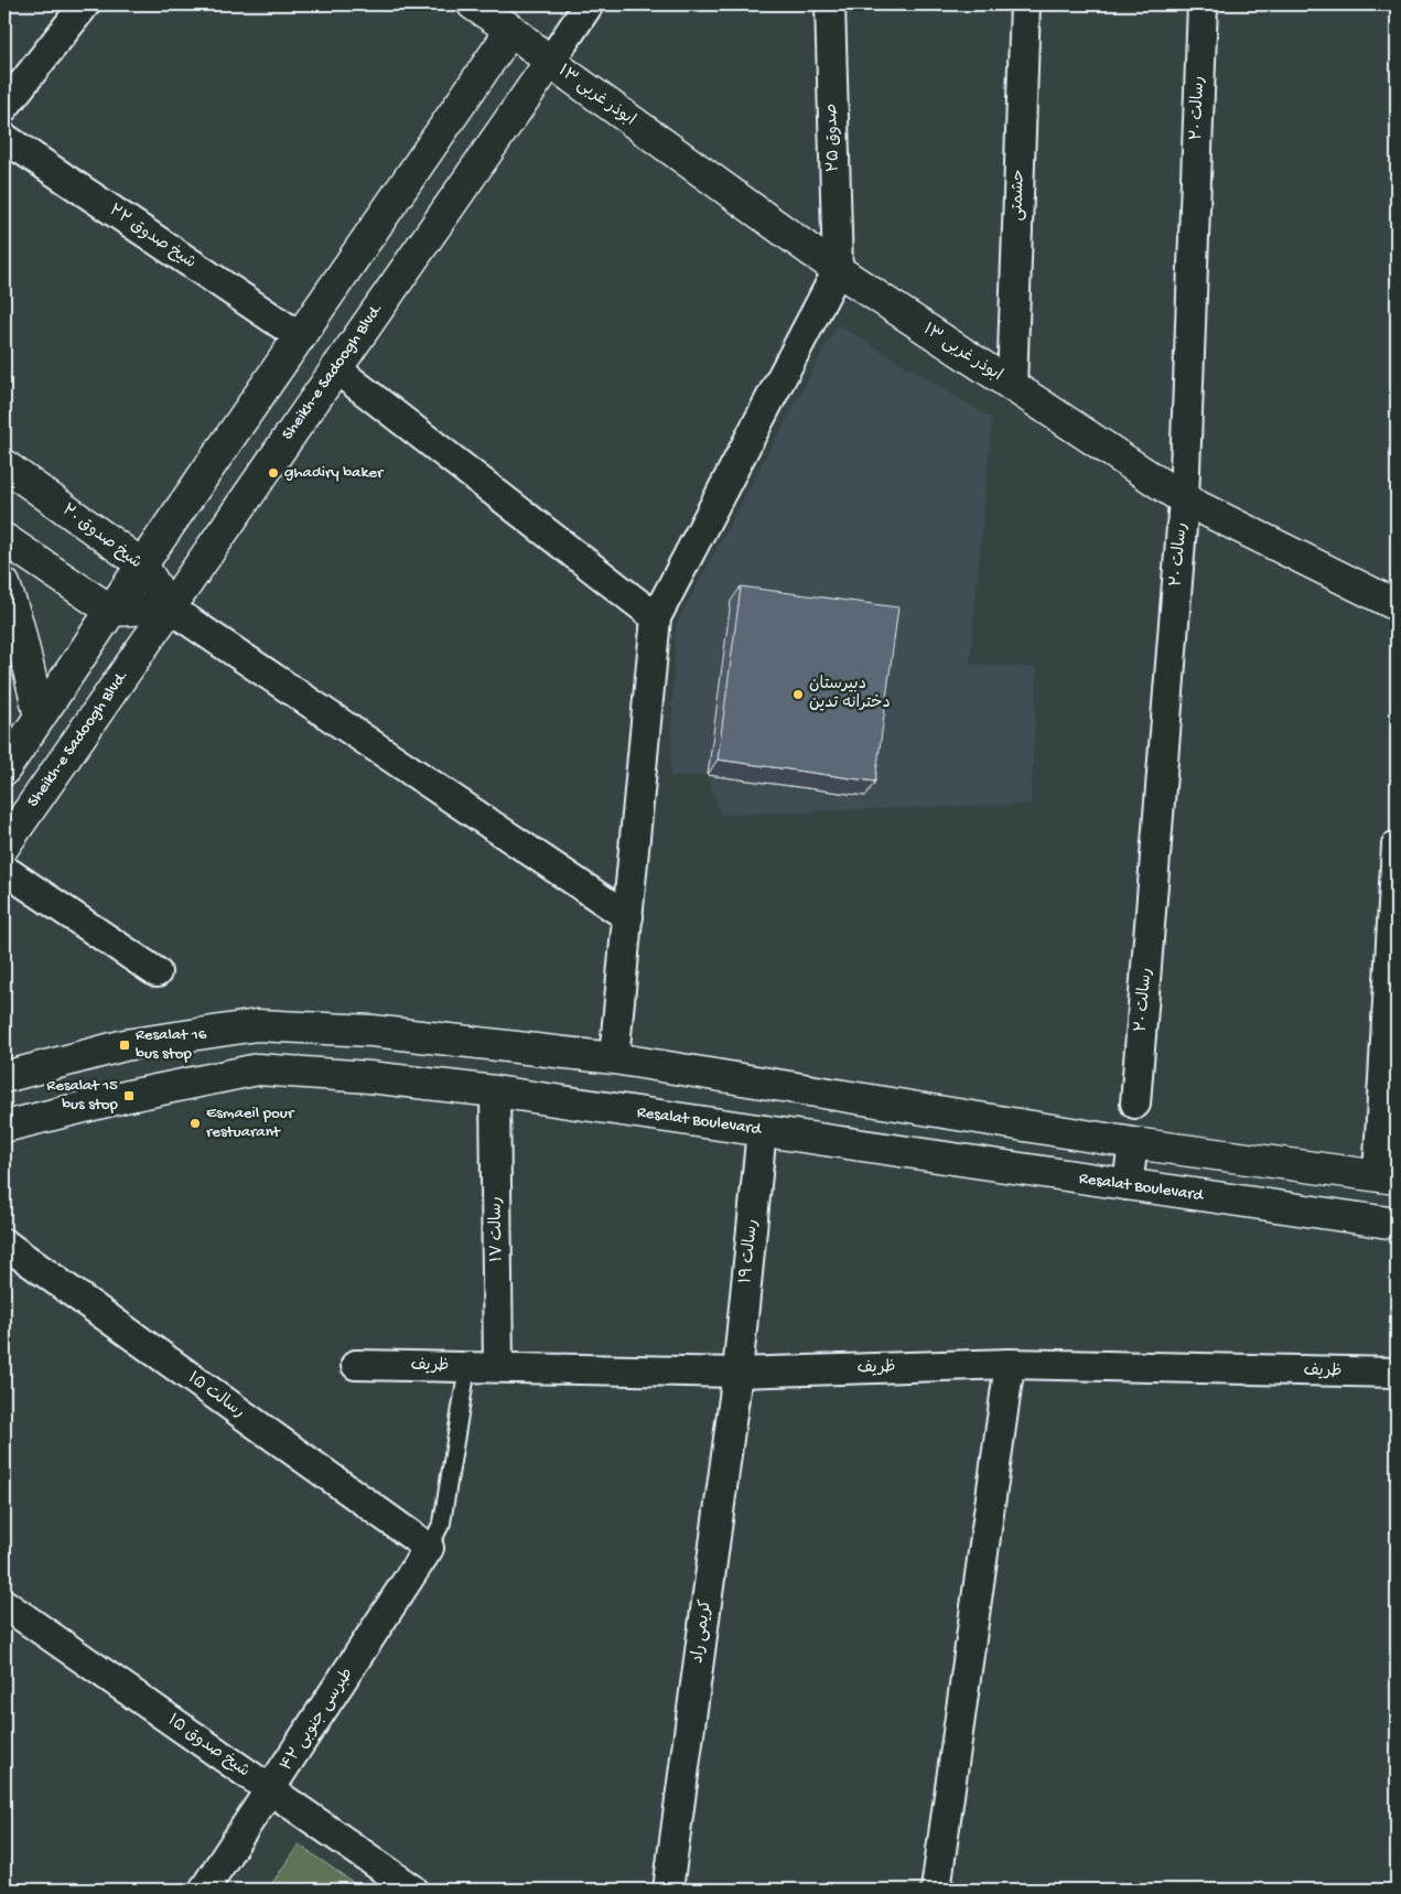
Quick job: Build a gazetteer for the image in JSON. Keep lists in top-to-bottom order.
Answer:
{
  "streets": {
    "street": [
      "ابوذر غربی ۱۳",
      "رسالت ۲۰",
      "صدوق ۲۵",
      "حشمتی",
      "شیخ صدوق ۲۲",
      "Sheikh-e Sadoogh Blvd.",
      "شیخ صدوق ۲۰",
      "Resalat Boulevard",
      "رسالت ۱۷",
      "رسالت ۱۹",
      "ظریف",
      "رسالت ۱۵",
      "کریمی راد",
      "طبرسی جنوبی ۴۲",
      "شیخ صدوق ۱۵"
    ]
  },
  "crossings": [
    ["ابوذر غربی ۱۳", "رسالت ۲۰"],
    ["ابوذر غربی ۱۳", "صدوق ۲۵"],
    ["ابوذر غربی ۱۳", "حشمتی"],
    ["ابوذر غربی ۱۳", "Sheikh-e Sadoogh Blvd."],
    ["Sheikh-e Sadoogh Blvd.", "شیخ صدوق ۲۰"],
    ["Resalat Boulevard", "رسالت ۱۷"],
    ["Resalat Boulevard", "رسالت ۱۹"],
    ["رسالت ۱۷", "ظریف"],
    ["رسالت ۱۹", "ظریف"],
    ["رسالت ۱۹", "کریمی راد"],
    ["ظریف", "کریمی راد"],
    ["رسالت ۱۵", "طبرسی جنوبی ۴۲"],
    ["طبرسی جنوبی ۴۲", "شیخ صدوق ۱۵"]
  ],
  "places": {
    "other": ["ghadiry baker", "دبیرستان دخترانه تدین", "Esmaeil pour restuarant"],
    "transit": ["Resalat 16 bus stop", "Resalat 15 bus stop"]
  }
}
